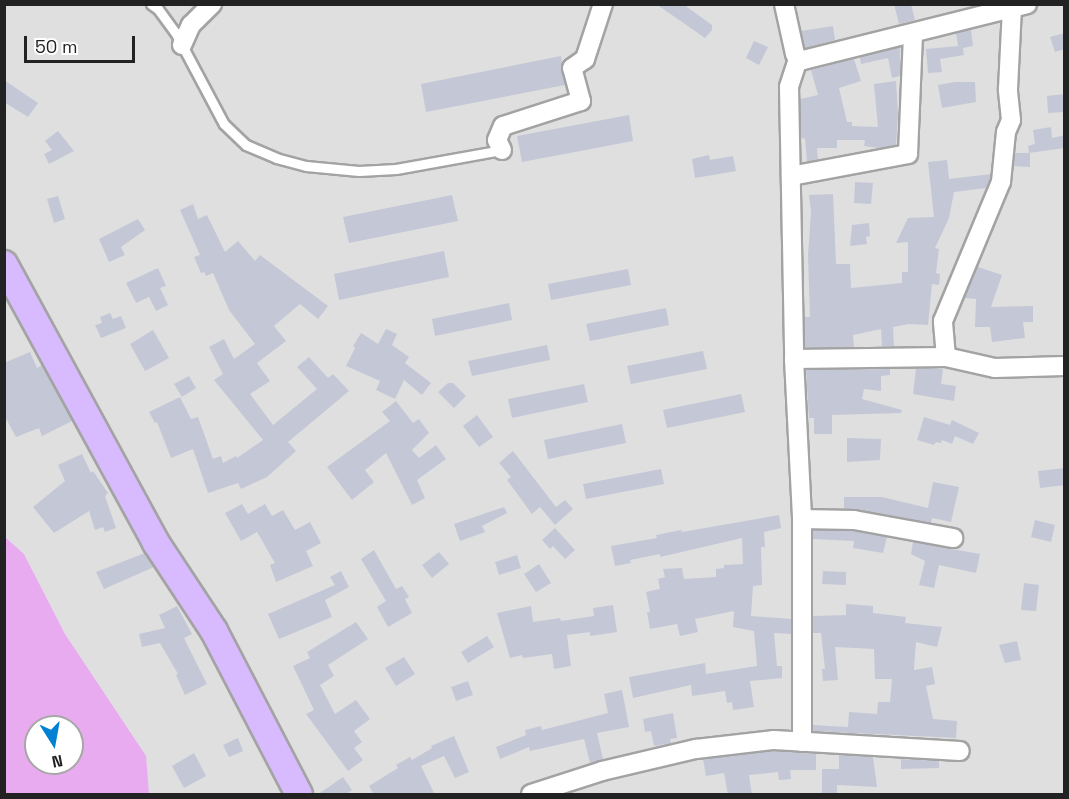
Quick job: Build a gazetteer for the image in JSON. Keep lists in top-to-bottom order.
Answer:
{
  "scale_bar": "50 m",
  "north": "bottom"
}
